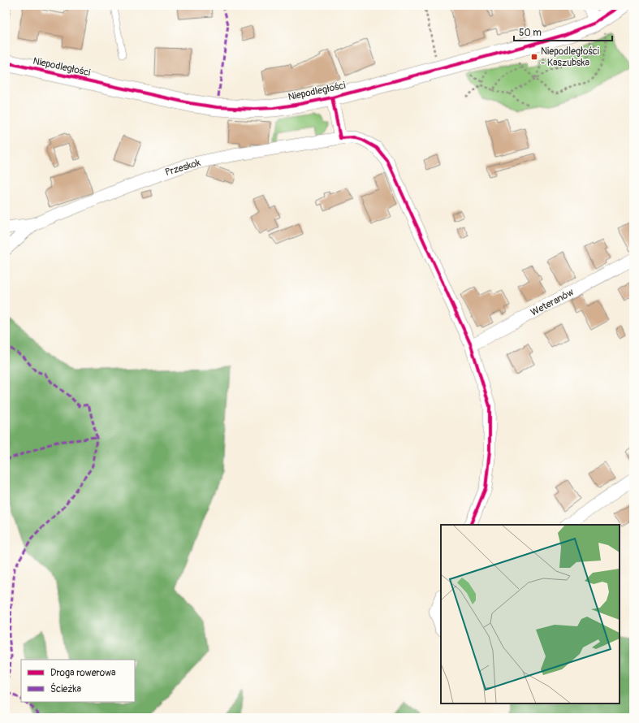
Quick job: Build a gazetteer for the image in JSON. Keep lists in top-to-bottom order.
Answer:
{
  "streets": {
    "street": ["Niepodległości", "Przeskok", "Weteranów"]
  },
  "crossings": [
    ["Przeskok", "Weteranów"]
  ],
  "places": {
    "transit": ["Niepodległości - Kaszubska"]
  },
  "legend": ["Droga rowerowa", "Ścieżka"],
  "scale_bar": "50 m"
}
